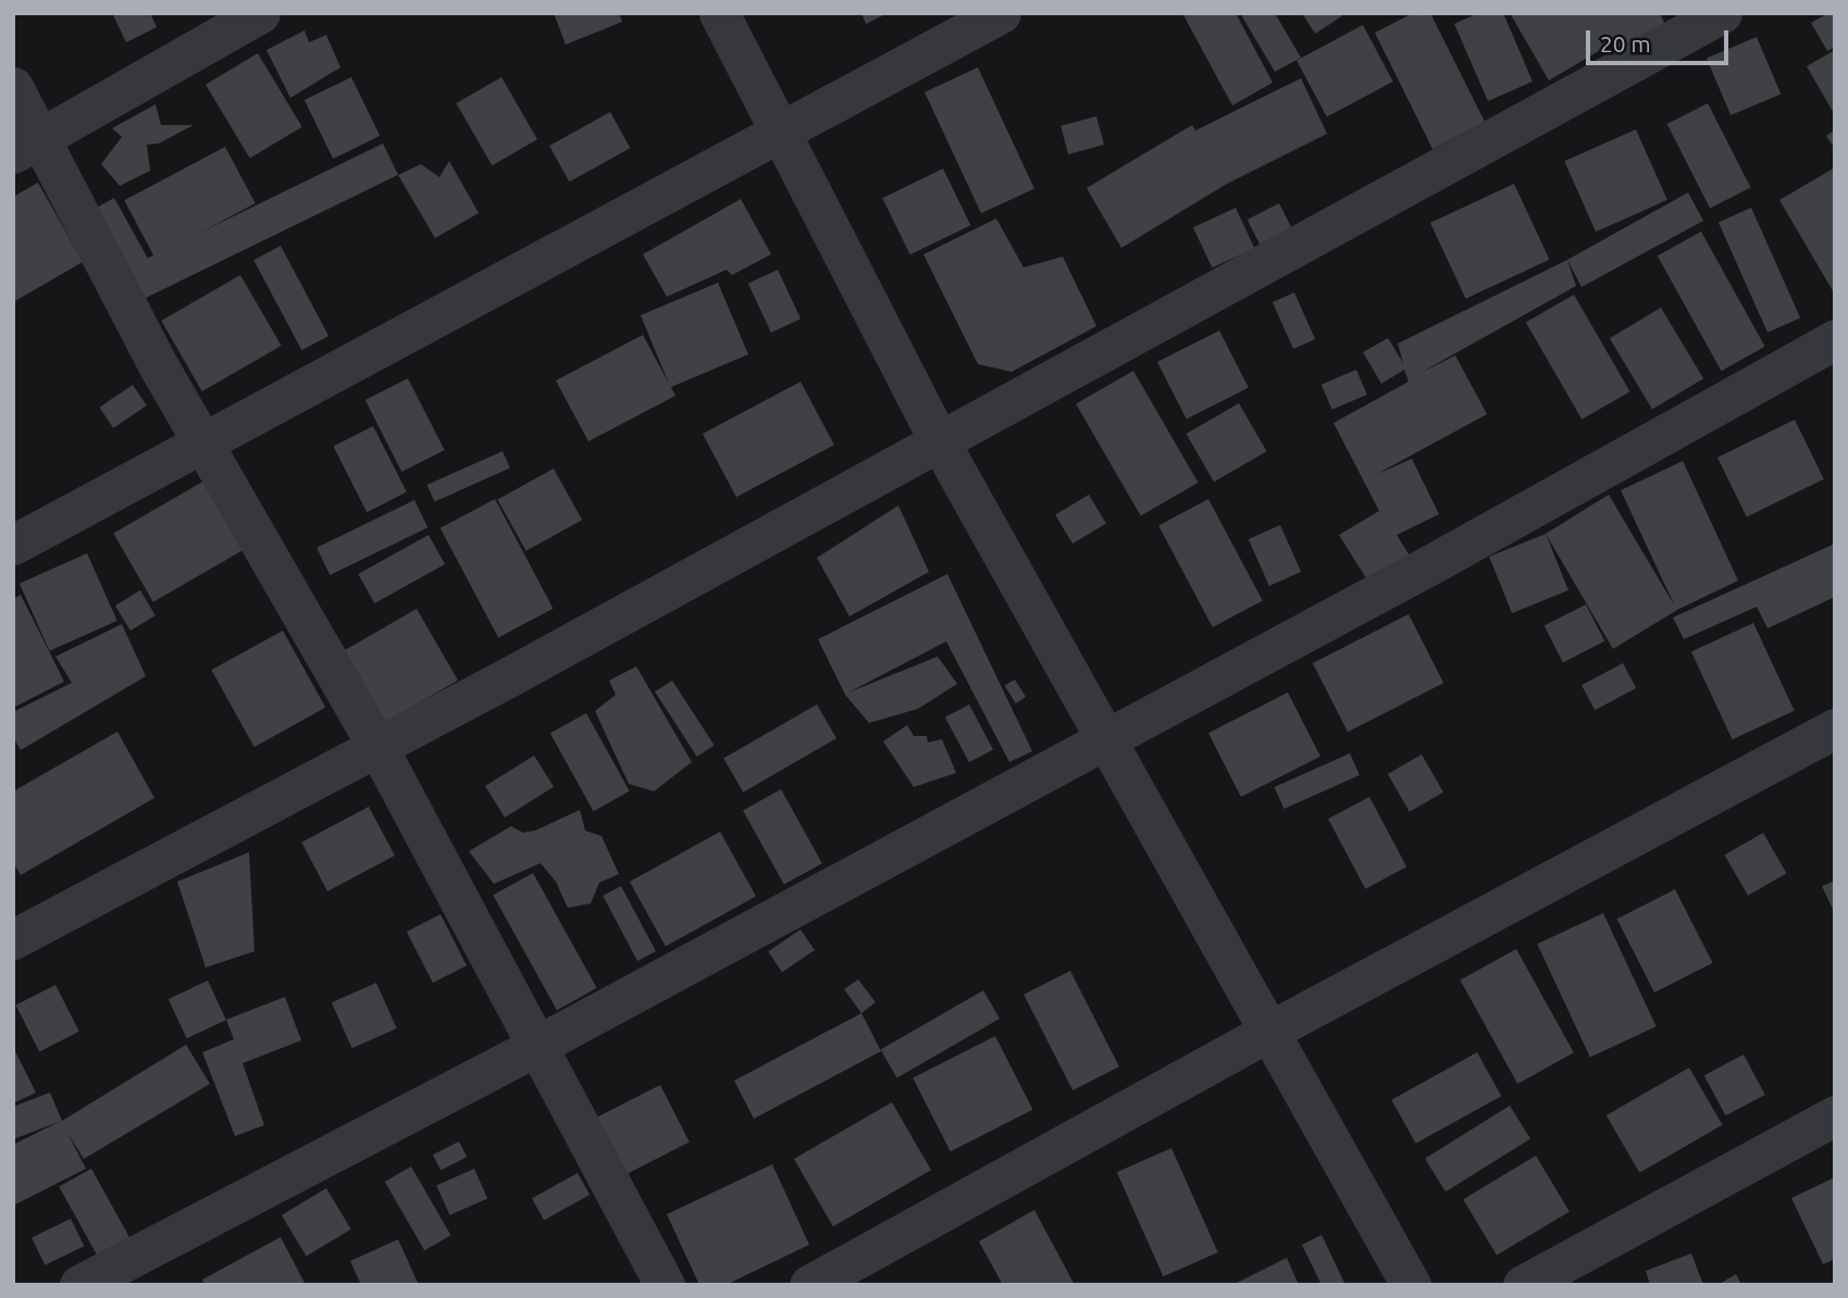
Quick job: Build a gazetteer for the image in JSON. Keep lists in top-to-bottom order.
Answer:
{
  "scale_bar": "20 m"
}
